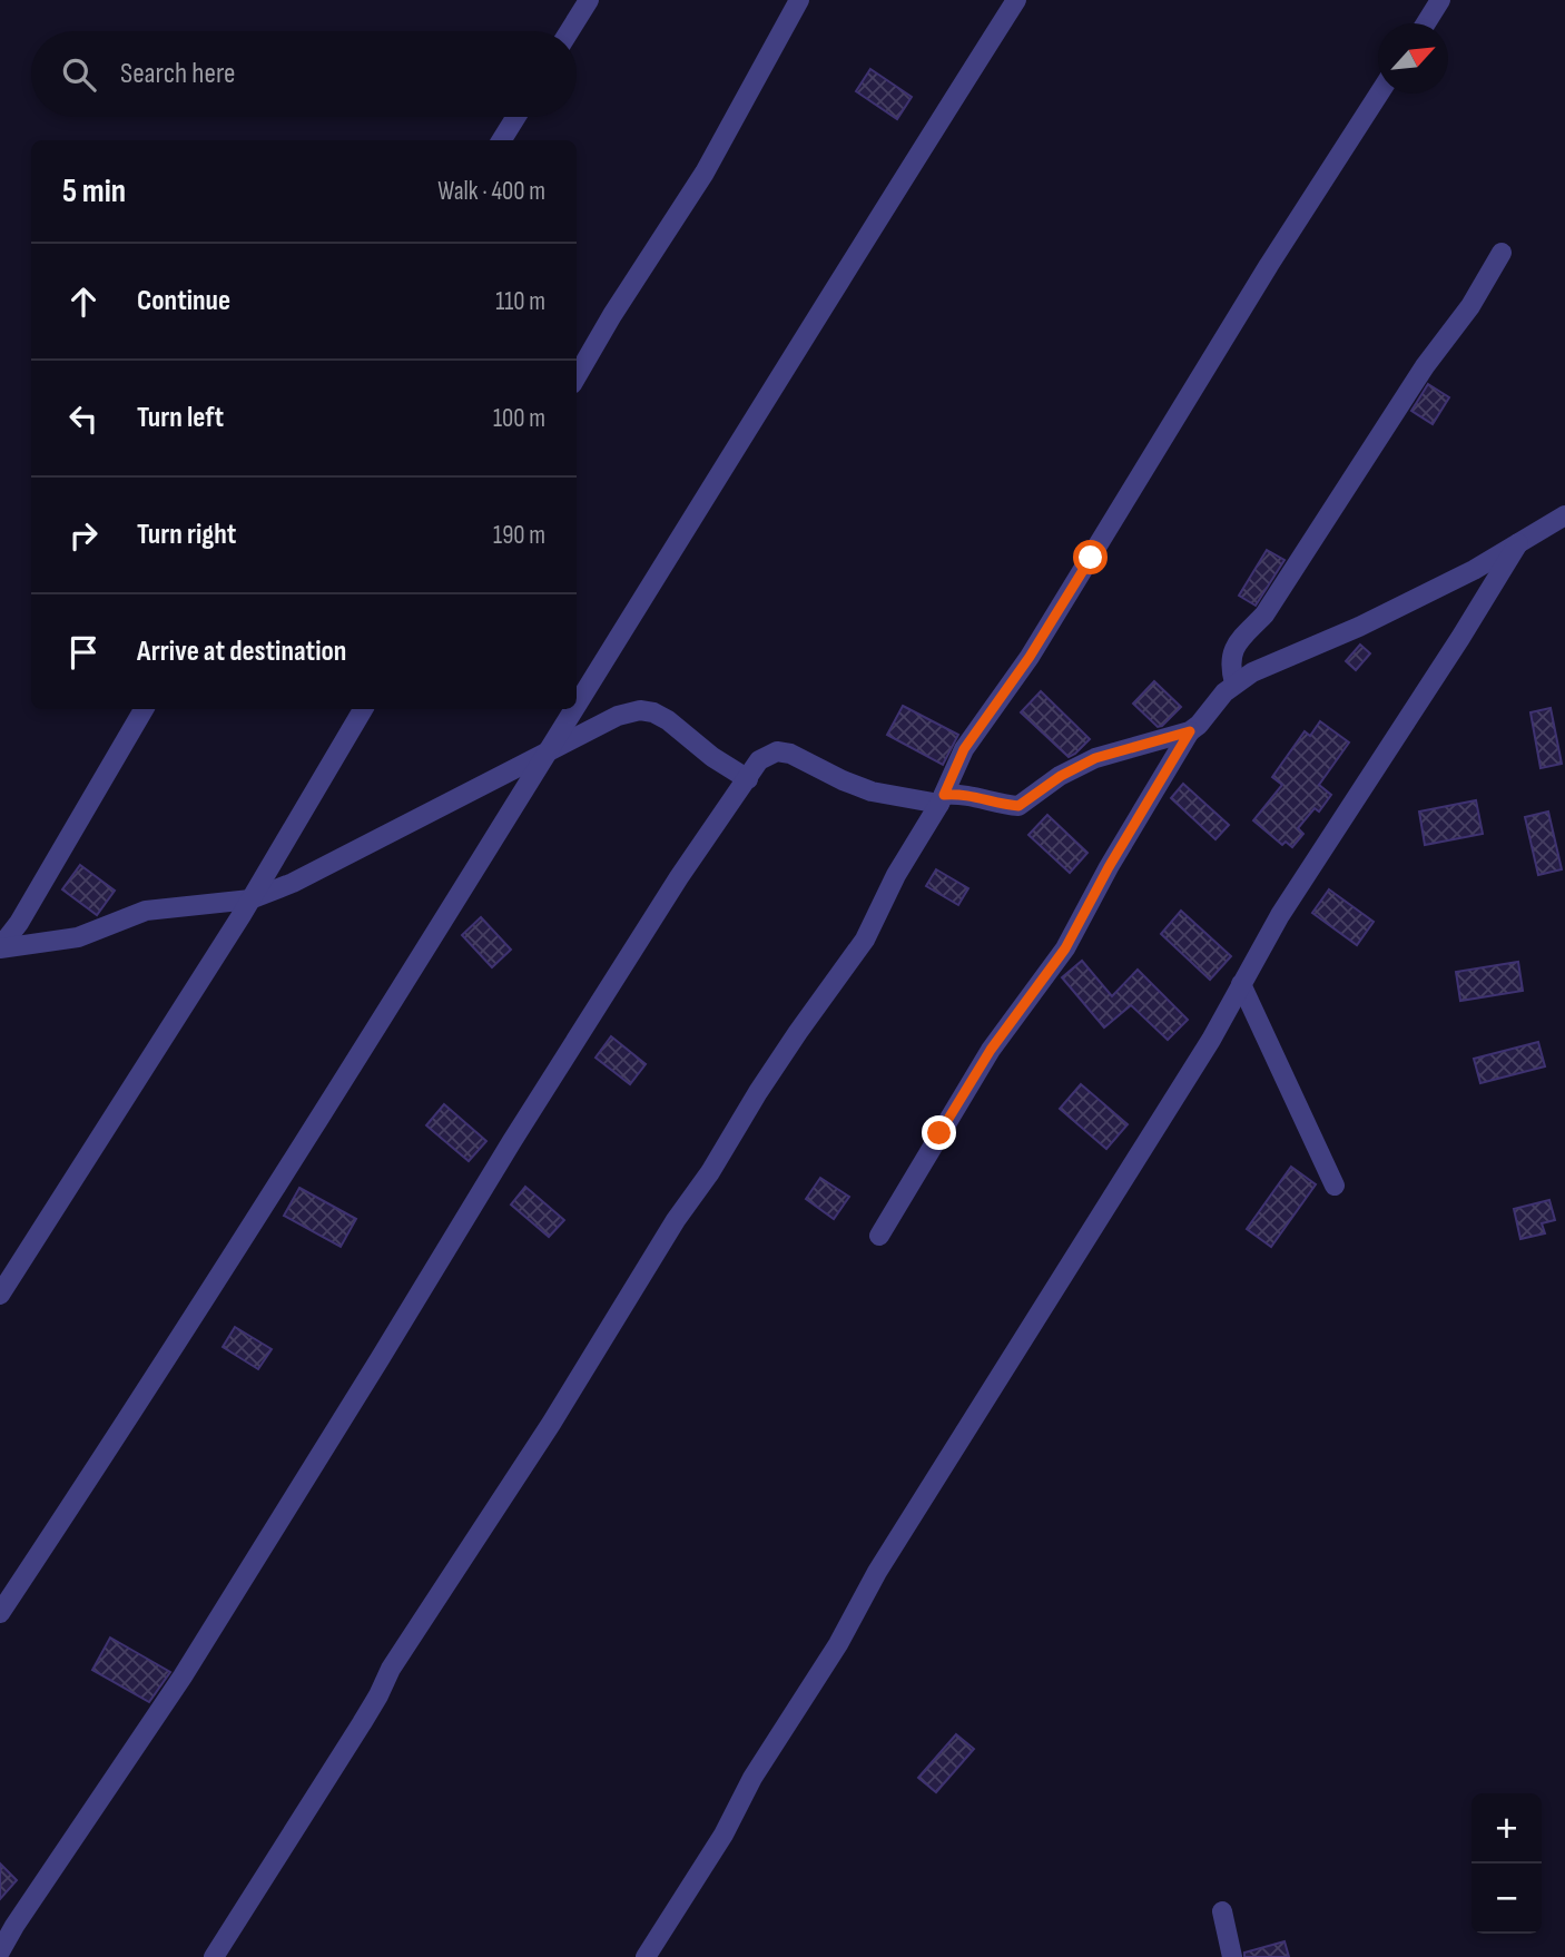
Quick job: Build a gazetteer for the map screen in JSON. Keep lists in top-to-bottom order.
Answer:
{
  "north": "top right",
  "page": {
    "search": "Search here",
    "heading": ["5 min", "Walk · 400 m"],
    "list": [
      ["Continue", "110 m"],
      ["Turn left", "100 m"],
      ["Turn right", "190 m"],
      "Arrive at destination"
    ],
    "map_buttons": ["+", "−"]
  }
}
